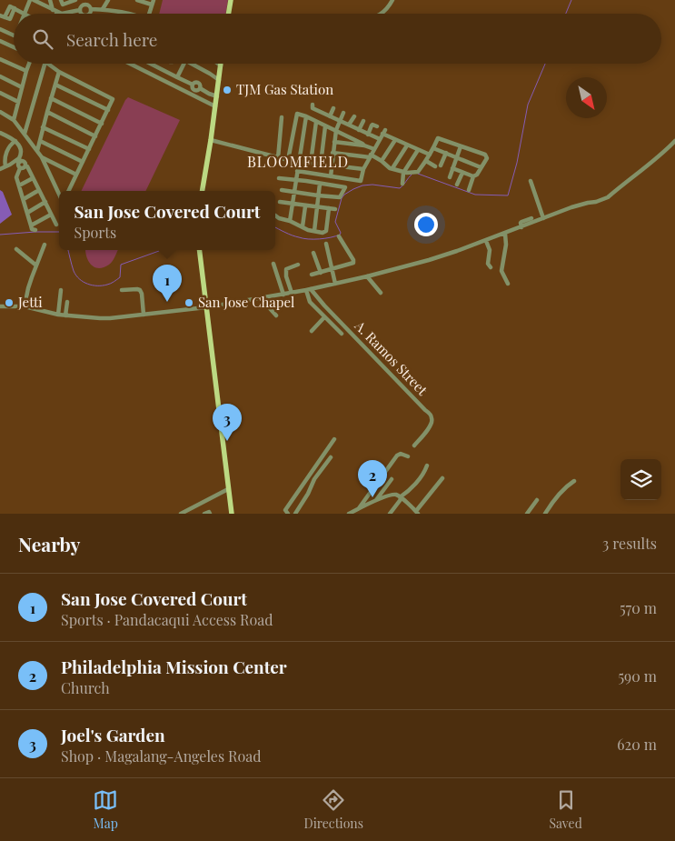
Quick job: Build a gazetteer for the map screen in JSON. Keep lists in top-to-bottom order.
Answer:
{
  "streets": {
    "street": ["A. Ramos Street"]
  },
  "districts": ["BLOOMFIELD"],
  "places": ["TJM Gas Station", "Jetti", "San Jose Chapel"],
  "north": "bottom right",
  "page": {
    "search": "Search here",
    "popup": ["San Jose Covered Court", "Sports"],
    "pins": ["1", "3", "2"],
    "heading": ["Nearby", "3 results"],
    "list": [
      {
        "mark": "1",
        "name": "San Jose Covered Court",
        "note": "Sports · Pandacaqui Access Road",
        "value": "570 m"
      },
      {
        "mark": "2",
        "name": "Philadelphia Mission Center",
        "note": "Church",
        "value": "590 m"
      },
      {
        "mark": "3",
        "name": "Joel's Garden",
        "note": "Shop · Magalang-Angeles Road",
        "value": "620 m"
      }
    ],
    "nav": ["Map", "Directions", "Saved"]
  }
}
